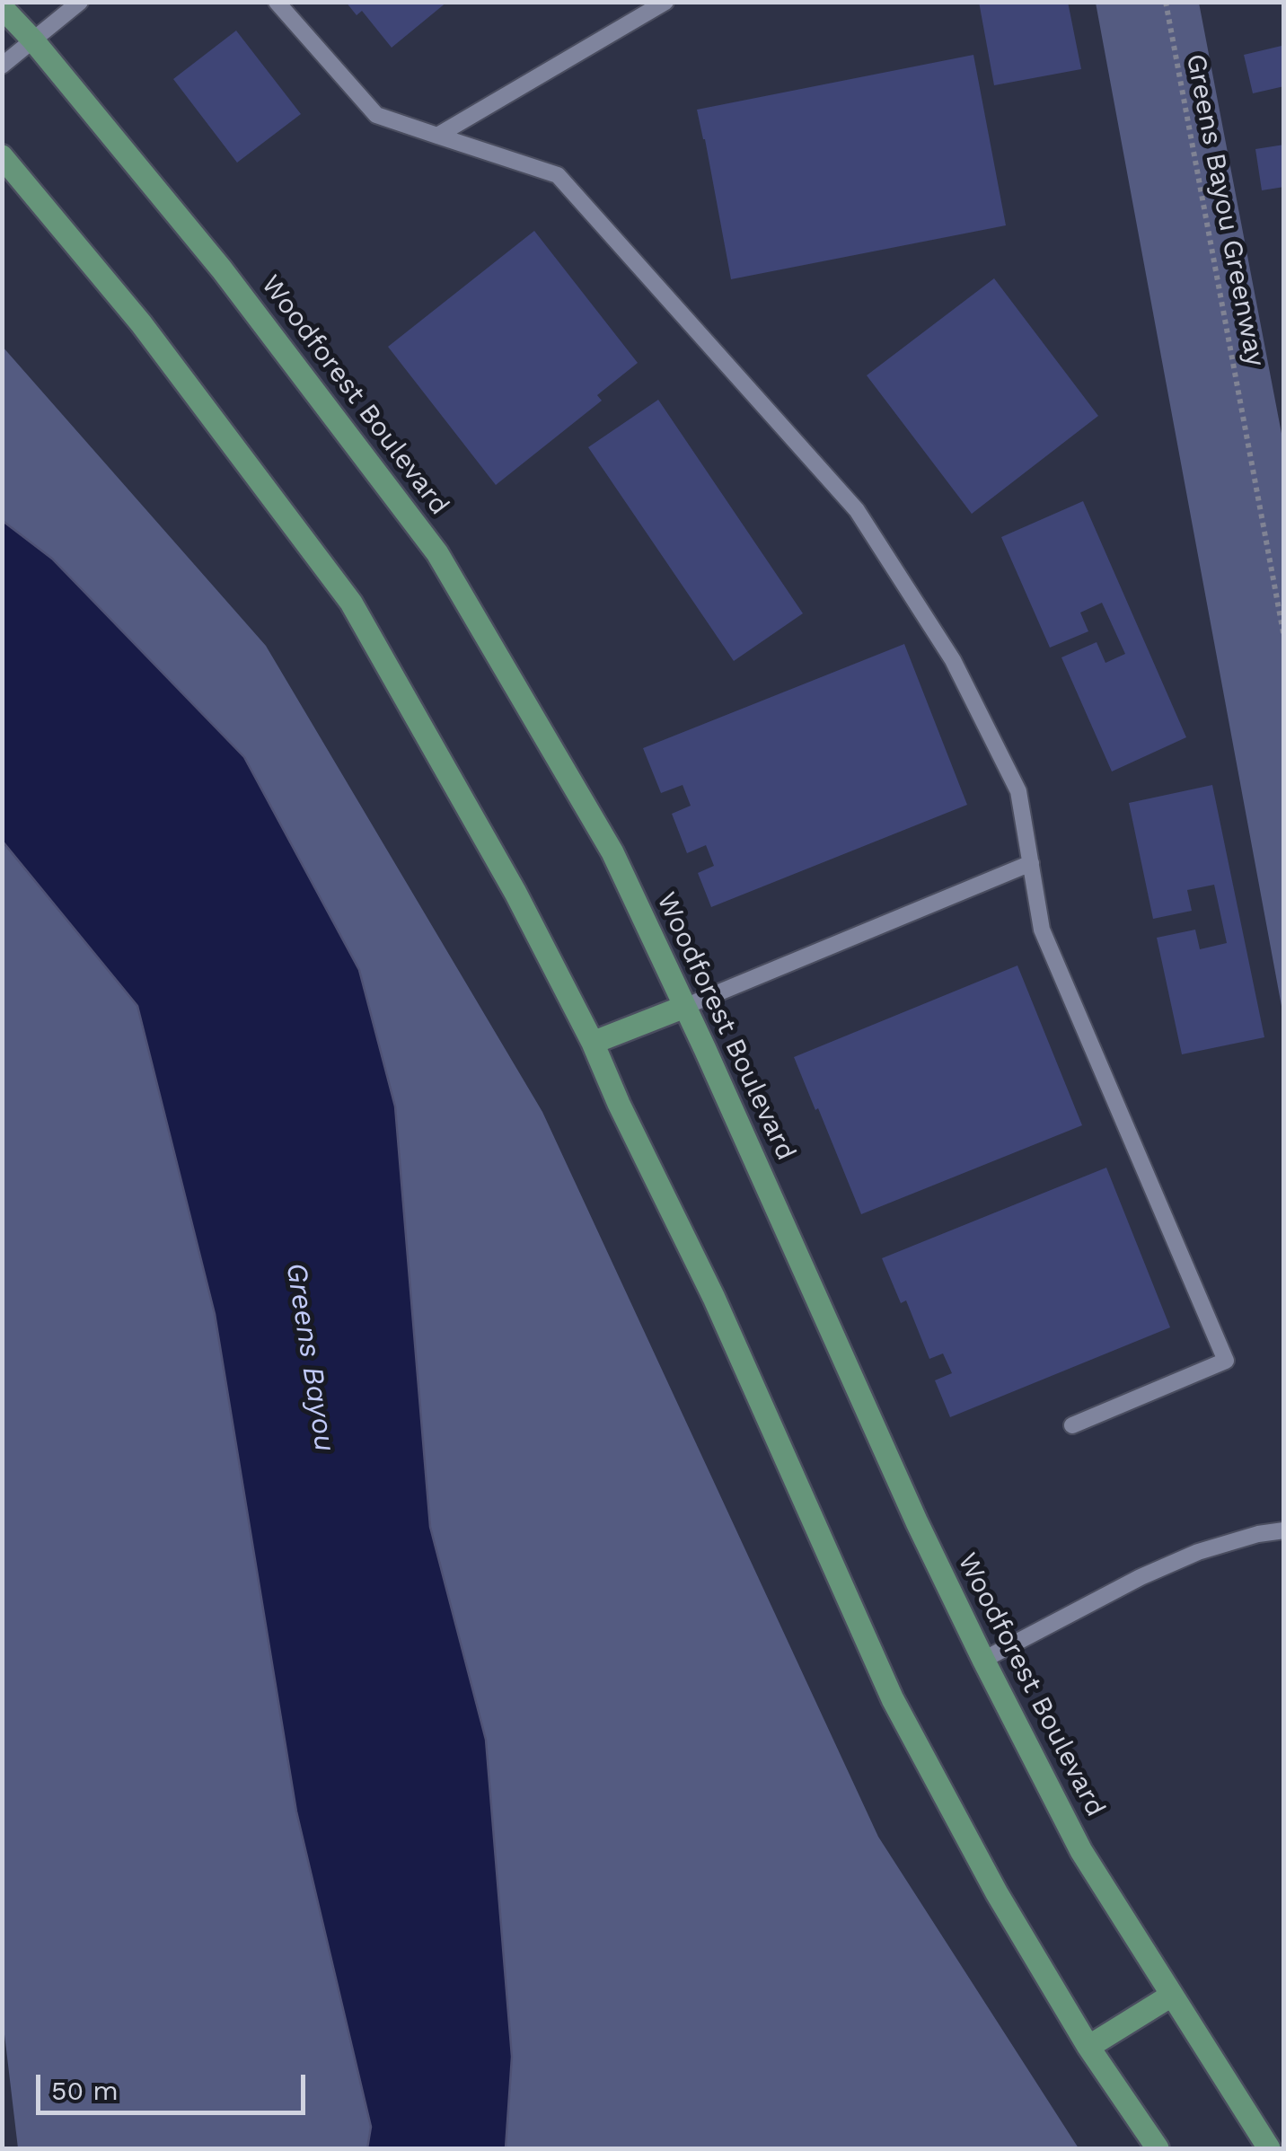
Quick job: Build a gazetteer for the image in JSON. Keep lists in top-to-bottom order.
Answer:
{
  "streets": {
    "main road": ["Woodforest Boulevard"],
    "path": ["Greens Bayou Greenway"]
  },
  "water": ["Greens Bayou"],
  "scale_bar": "50 m"
}
